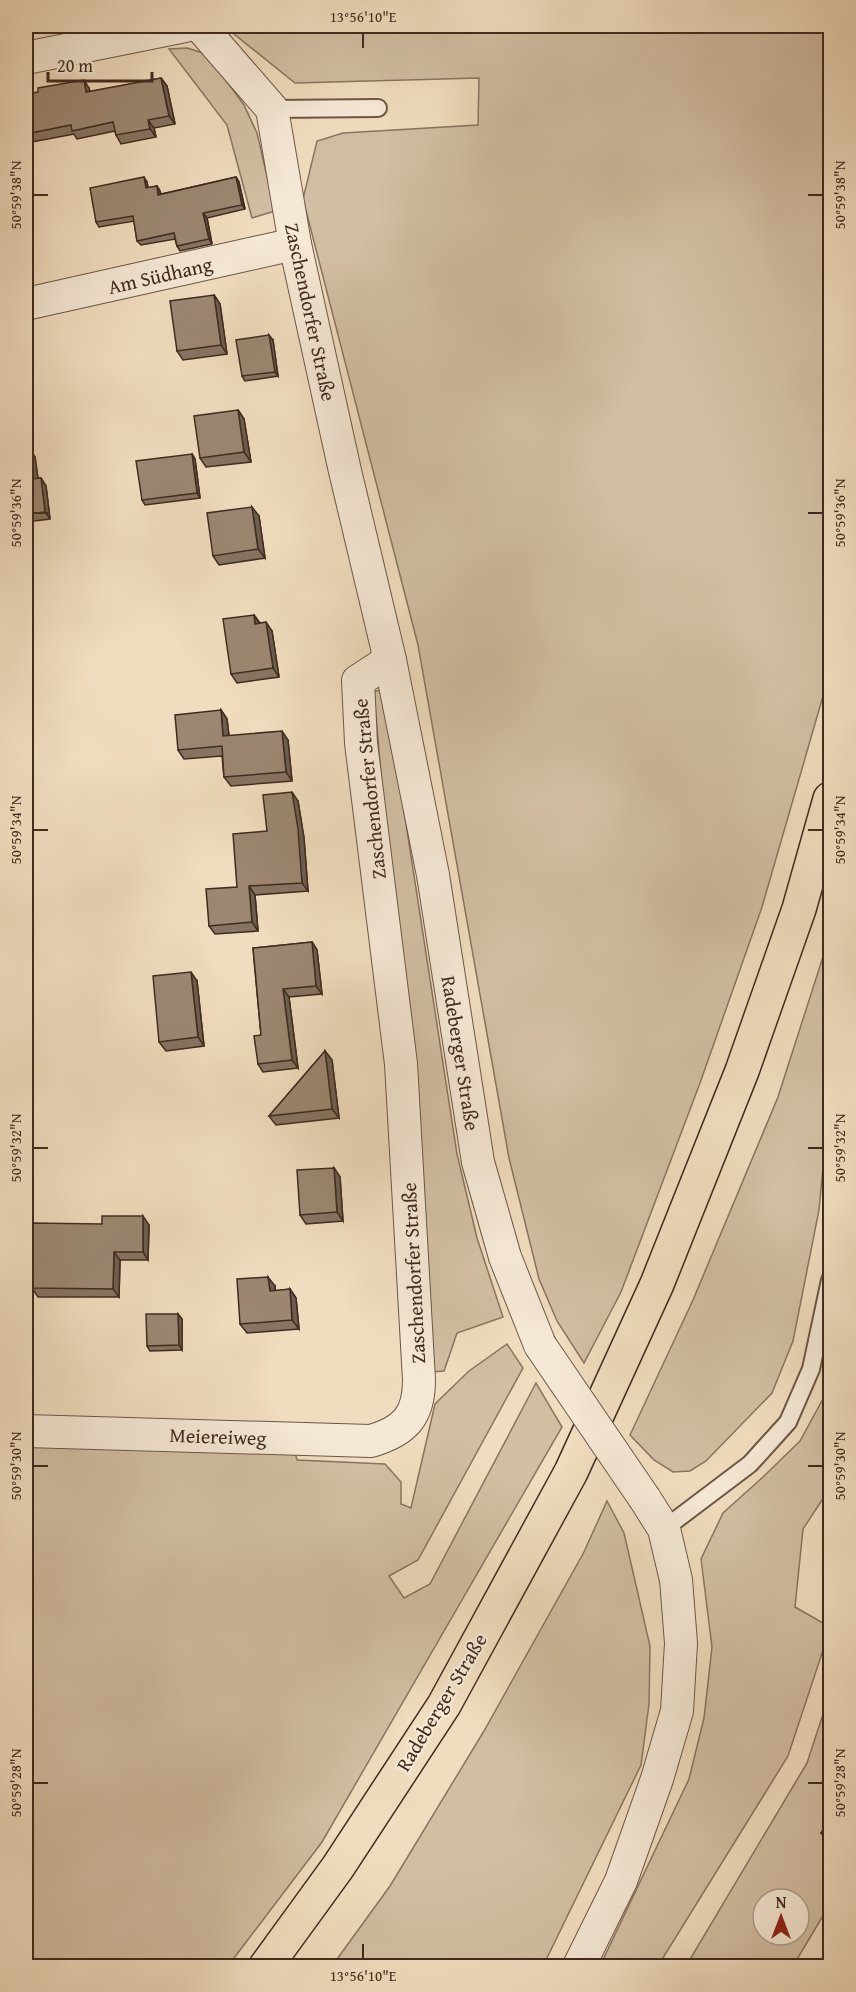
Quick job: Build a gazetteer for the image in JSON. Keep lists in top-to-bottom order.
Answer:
{
  "streets": {
    "highway": ["Radeberger Straße"],
    "street": ["Am Südhang", "Zaschendorfer Straße", "Meiereiweg"]
  },
  "crossings": [
    ["Am Südhang", "Zaschendorfer Straße"],
    ["Zaschendorfer Straße", "Radeberger Straße"],
    ["Zaschendorfer Straße", "Meiereiweg"]
  ],
  "scale_bar": "20 m",
  "north": "top",
  "coordinates": [
    "13°56'10\"E",
    "50°59'38\"N",
    "50°59'36\"N",
    "50°59'34\"N",
    "50°59'32\"N",
    "50°59'30\"N",
    "50°59'28\"N"
  ]
}
